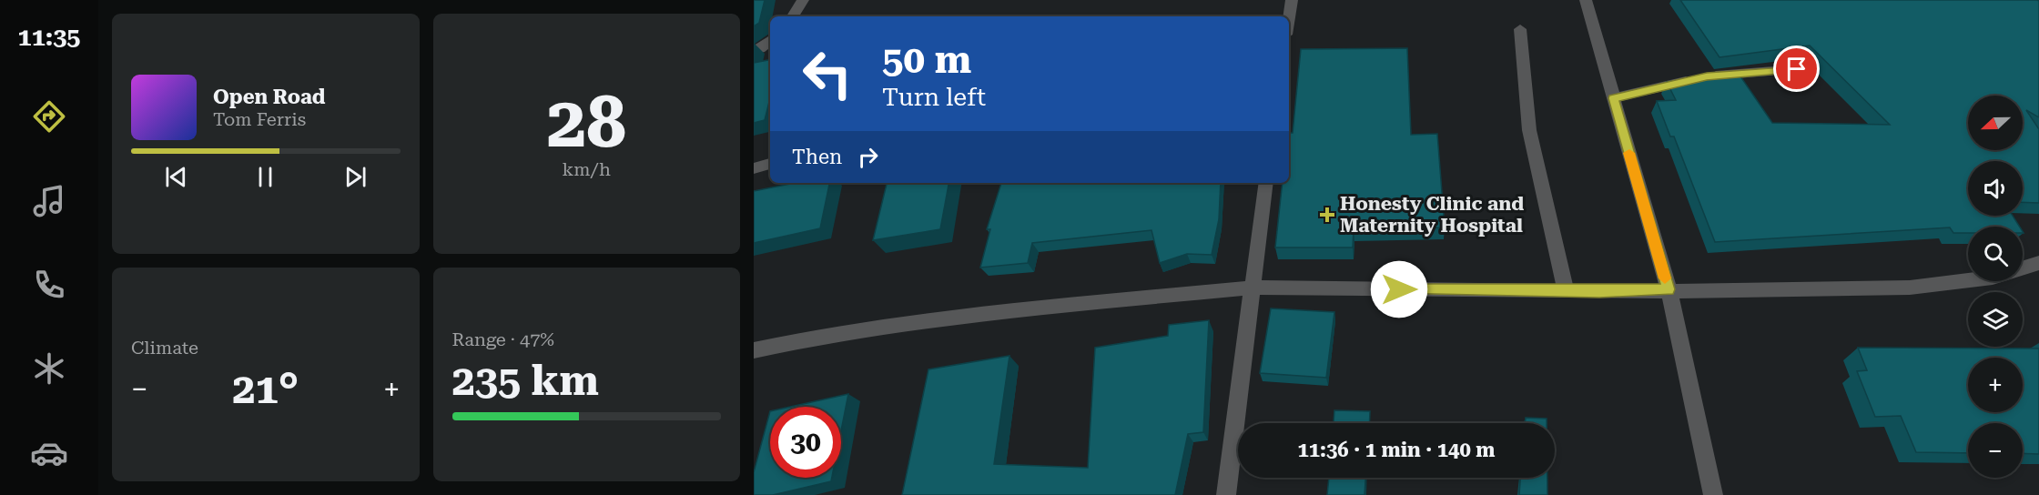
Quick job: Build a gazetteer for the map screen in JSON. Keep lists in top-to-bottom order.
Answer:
{
  "places": {
    "health": ["Honesty Clinic and Maternity Hospital"]
  },
  "north": "left",
  "page": {
    "tabs": "11:35",
    "tile": [
      ["28", "km/h"],
      "Climate",
      ["Range · 47%", "235 km"]
    ],
    "turn": ["50 m", "Turn left"],
    "song": ["Open Road", "Tom Ferris"],
    "map_buttons": ["+", "−"],
    "then": "Then",
    "heat": ["−", "21°", "+"],
    "limit": "30",
    "trip": "11:36 · 1 min · 140 m"
  }
}
